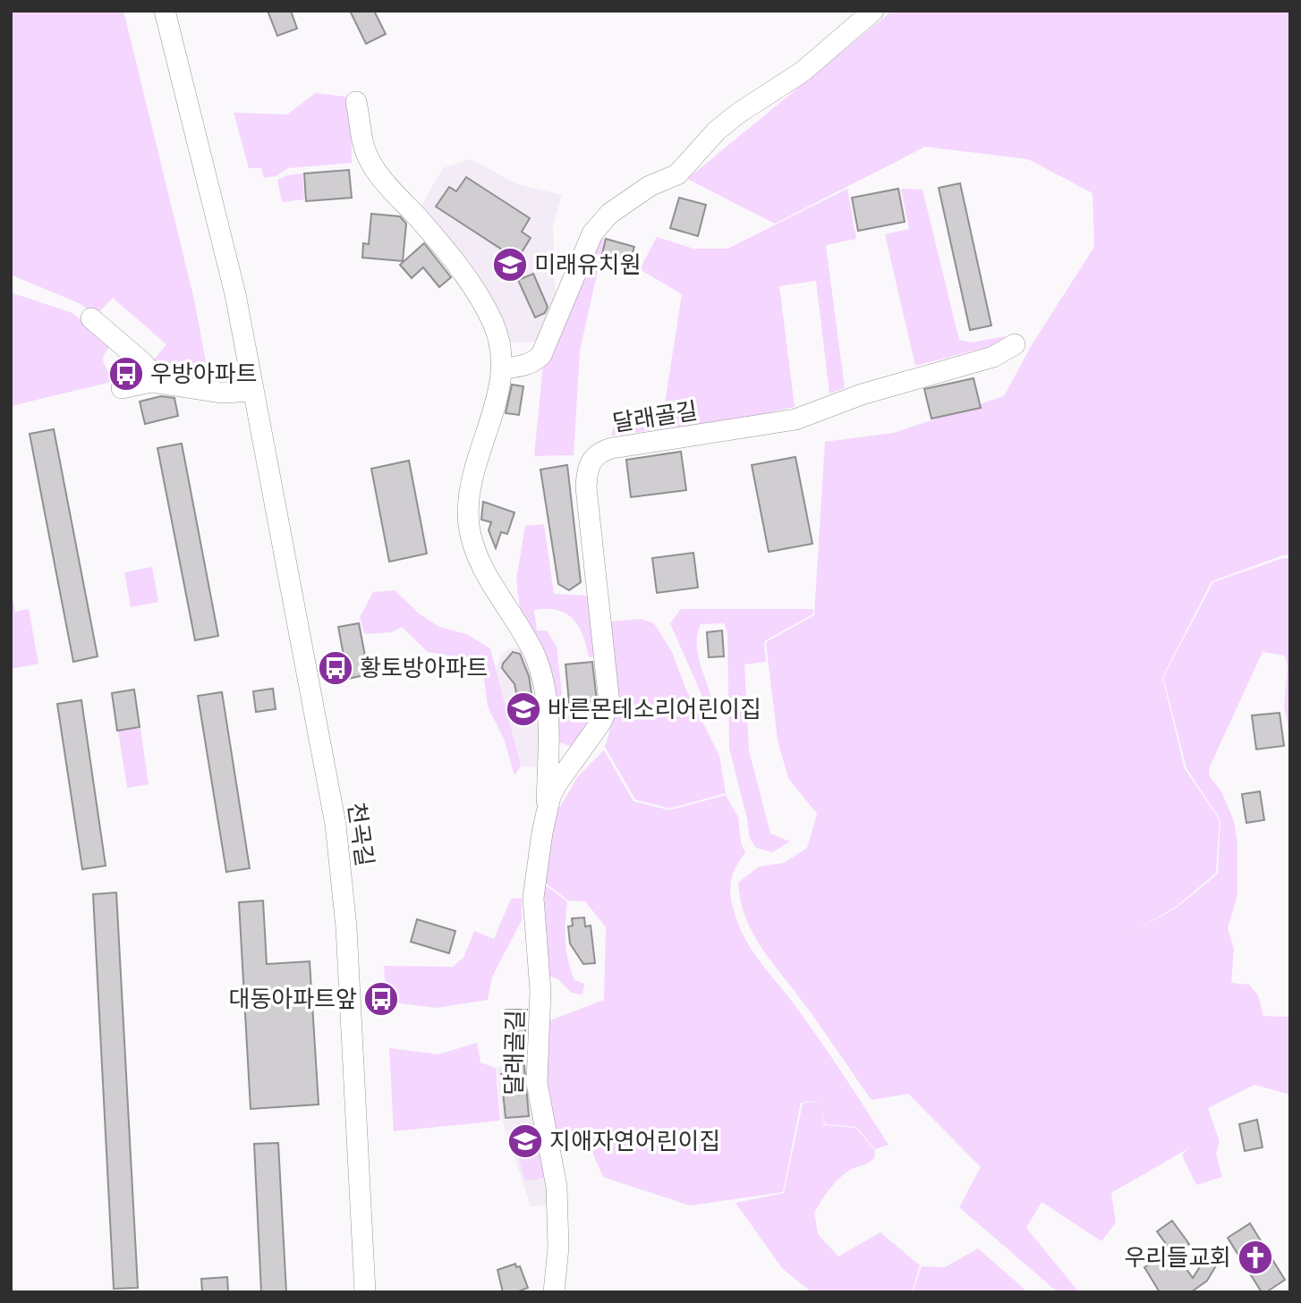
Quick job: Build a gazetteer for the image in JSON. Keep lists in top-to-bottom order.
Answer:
{
  "streets": {
    "street": ["달래골길", "천곡길"]
  },
  "places": {
    "school or university": ["미래유치원", "바른몬테소리어린이집", "지애자연어린이집"],
    "bus stop": ["우방아파트", "황토방아파트", "대동아파트앞"],
    "church": ["우리들교회"]
  }
}
